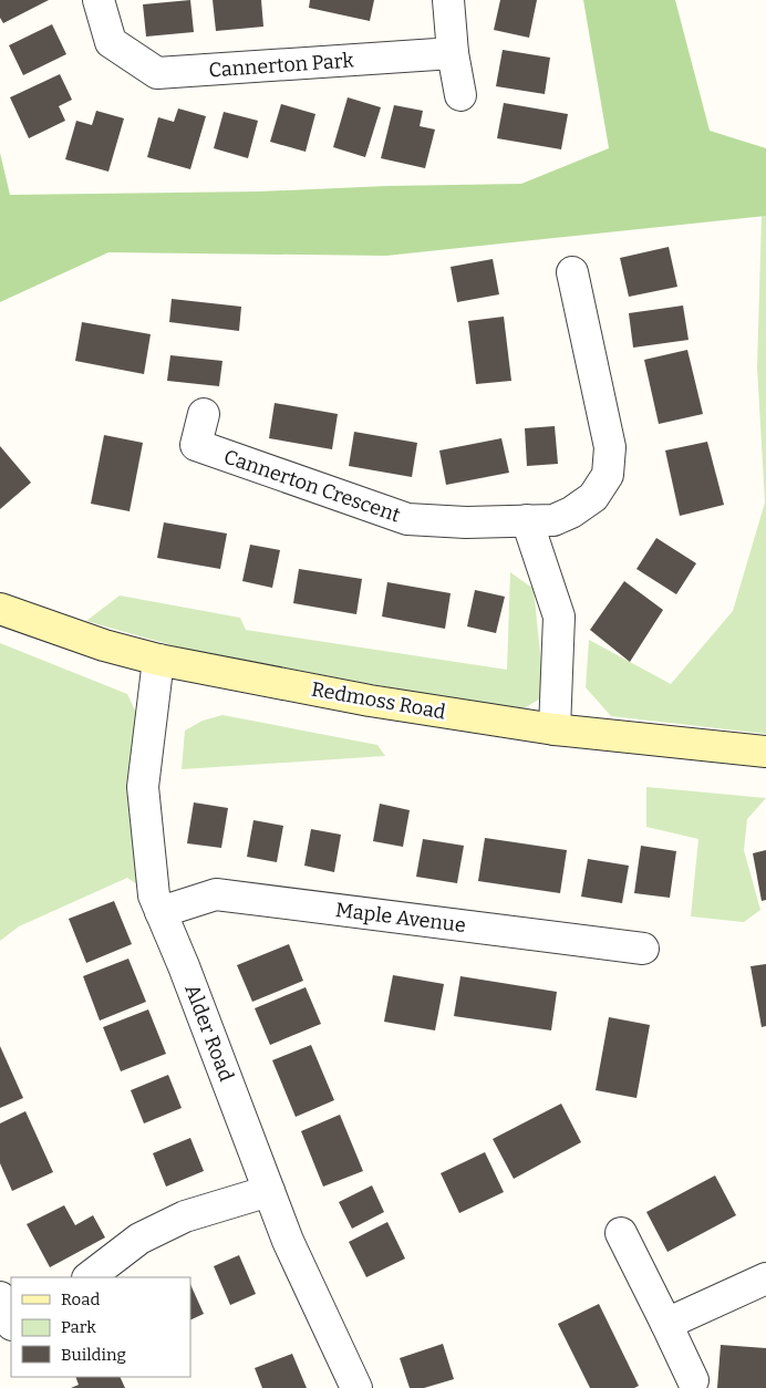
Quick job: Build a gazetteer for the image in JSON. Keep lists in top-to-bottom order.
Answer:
{
  "streets": {
    "street": [
      "Cannerton Park",
      "Cannerton Crescent",
      "Redmoss Road",
      "Maple Avenue",
      "Alder Road"
    ]
  },
  "crossings": [
    ["Redmoss Road", "Alder Road"],
    ["Maple Avenue", "Alder Road"]
  ],
  "legend": ["Road", "Park", "Building"]
}
